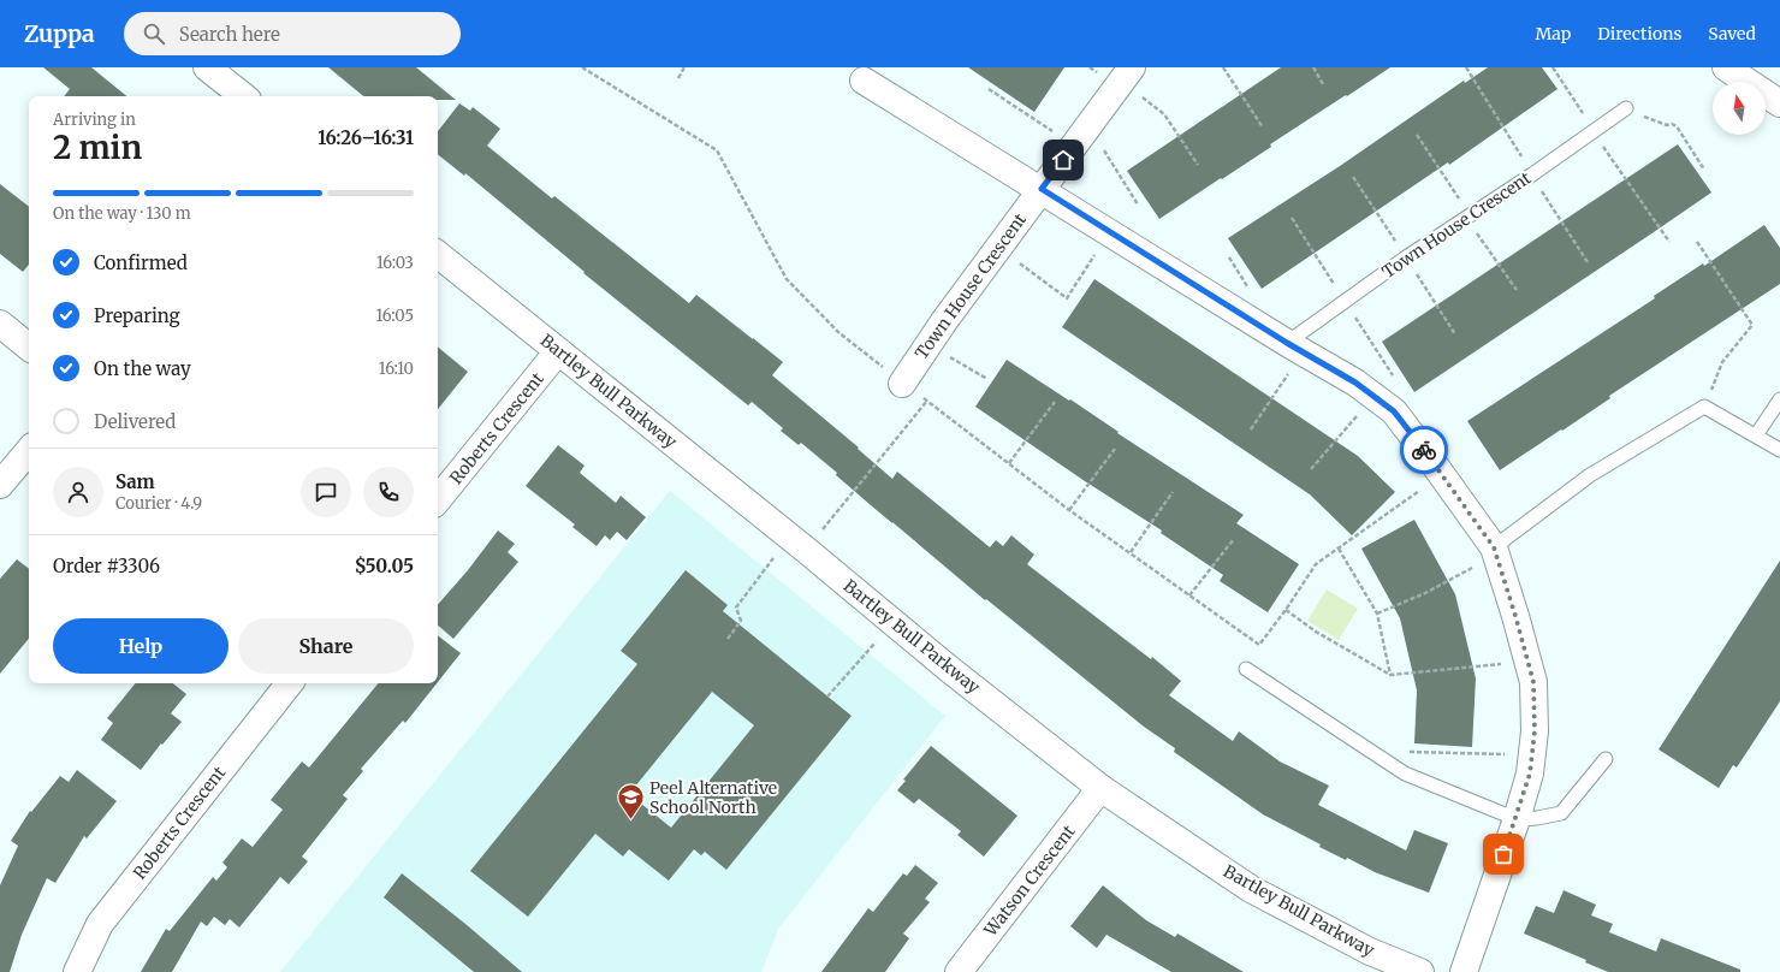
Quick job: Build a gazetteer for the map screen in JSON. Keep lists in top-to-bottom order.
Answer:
{
  "streets": {
    "street": [
      "Town House Crescent",
      "Bartley Bull Parkway",
      "Roberts Crescent",
      "Watson Crescent"
    ]
  },
  "crossings": [
    ["Bartley Bull Parkway", "Roberts Crescent"],
    ["Bartley Bull Parkway", "Watson Crescent"]
  ],
  "places": {
    "school or university": ["Peel Alternative School North"]
  },
  "north": "top",
  "page": {
    "header": "Zuppa",
    "search": "Search here",
    "nav": ["Map", "Directions", "Saved"],
    "heading": ["2 min", "Arriving in", "16:26–16:31"],
    "panel": [
      "Sam",
      "Courier · 4.9",
      "Order #3306",
      "$50.05"
    ],
    "bar": "On the way · 130 m",
    "list": [
      ["Confirmed", "16:03"],
      ["Preparing", "16:05"],
      ["On the way", "16:10"],
      "Delivered"
    ],
    "buttons": ["Help", "Share"]
  }
}
